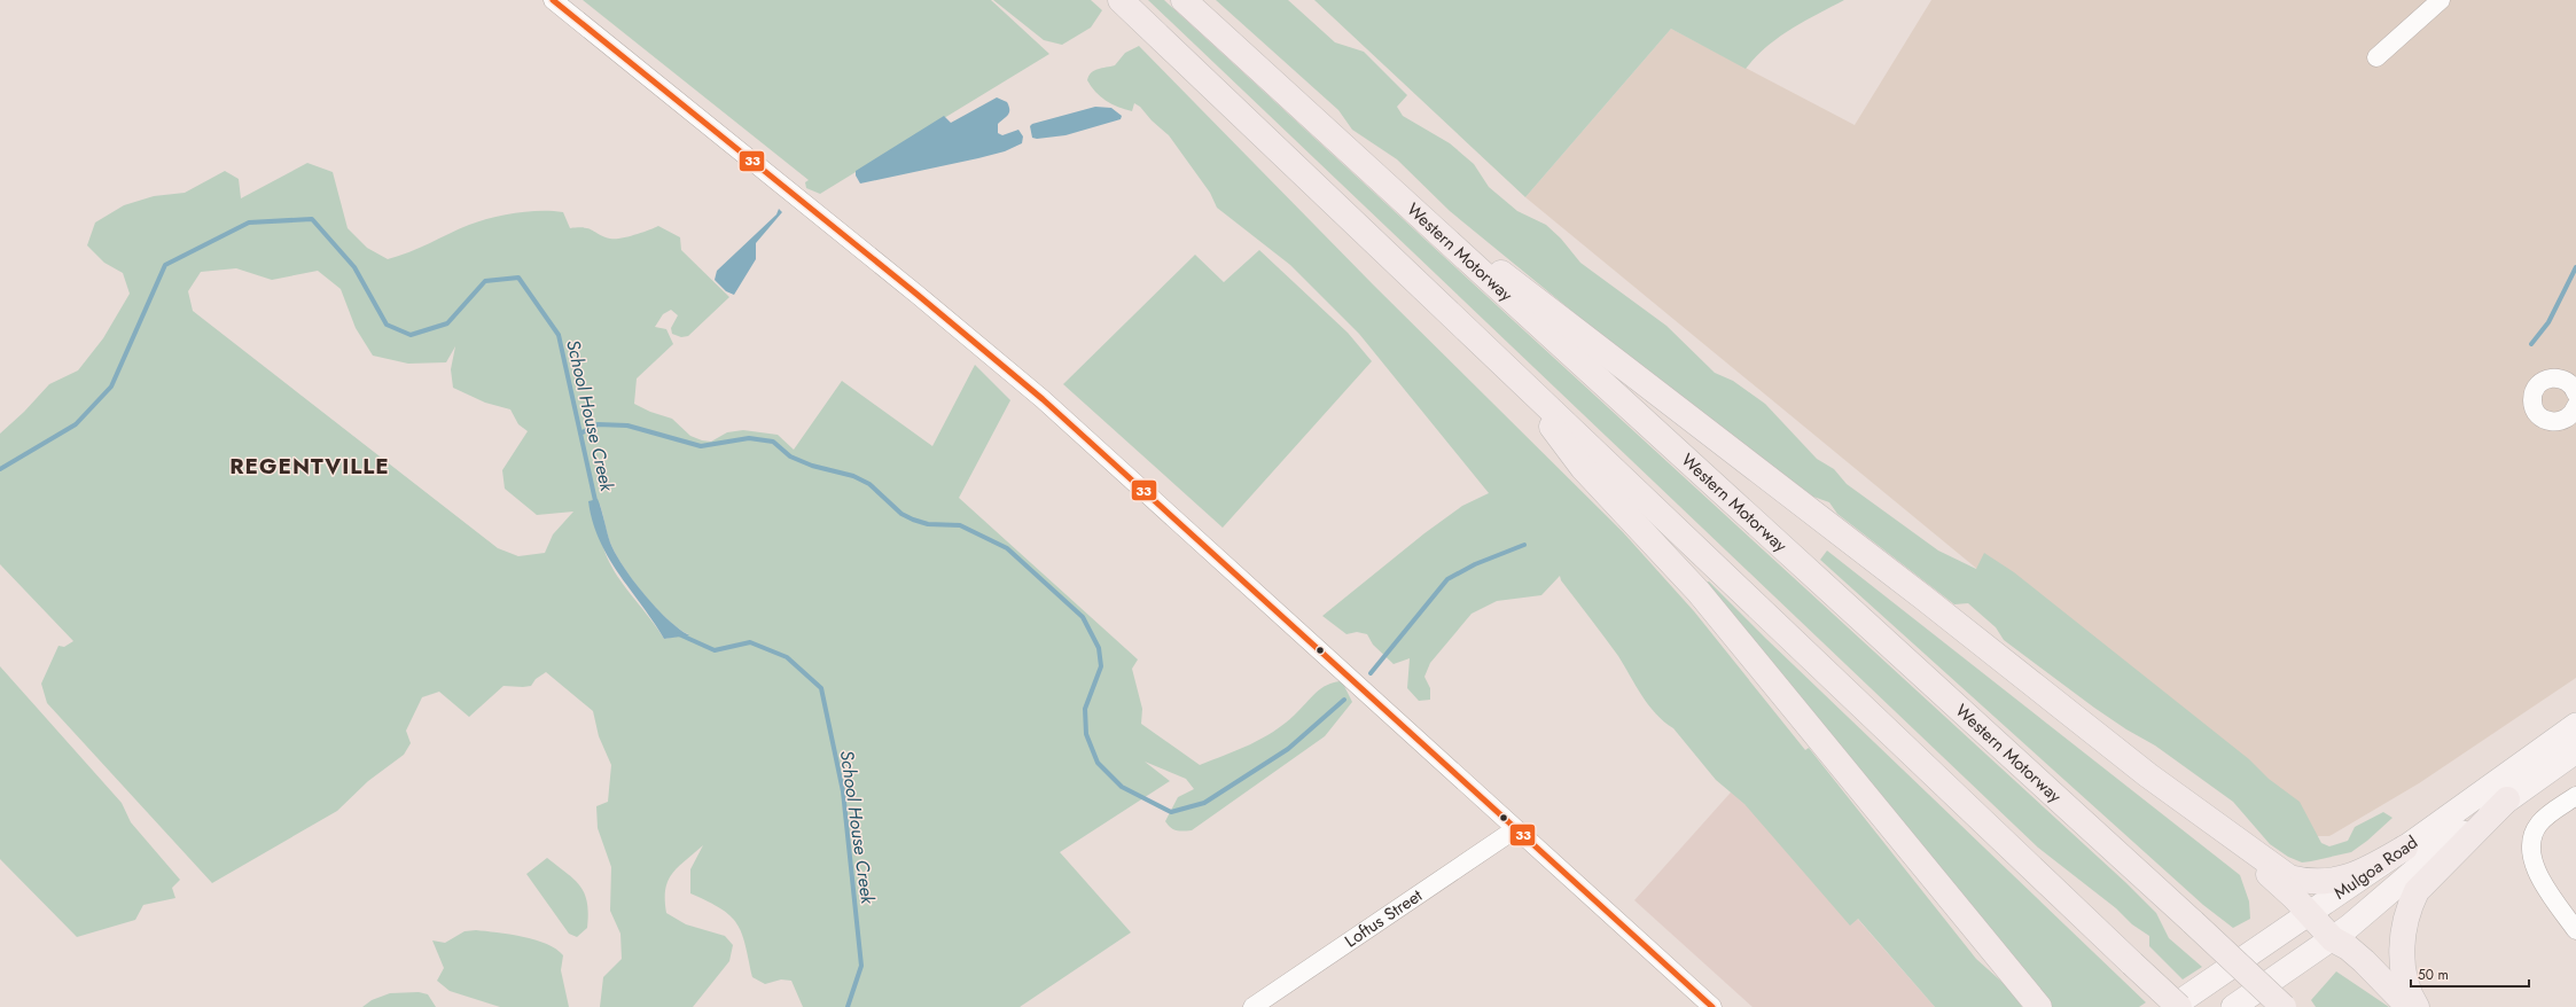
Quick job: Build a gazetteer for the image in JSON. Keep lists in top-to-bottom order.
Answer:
{
  "streets": {
    "highway": ["Western Motorway"],
    "main road": ["Mulgoa Road"],
    "street": ["Loftus Street"]
  },
  "districts": ["REGENTVILLE"],
  "water": ["School House Creek"],
  "lines": ["transit line 33"],
  "scale_bar": "50 m"
}
